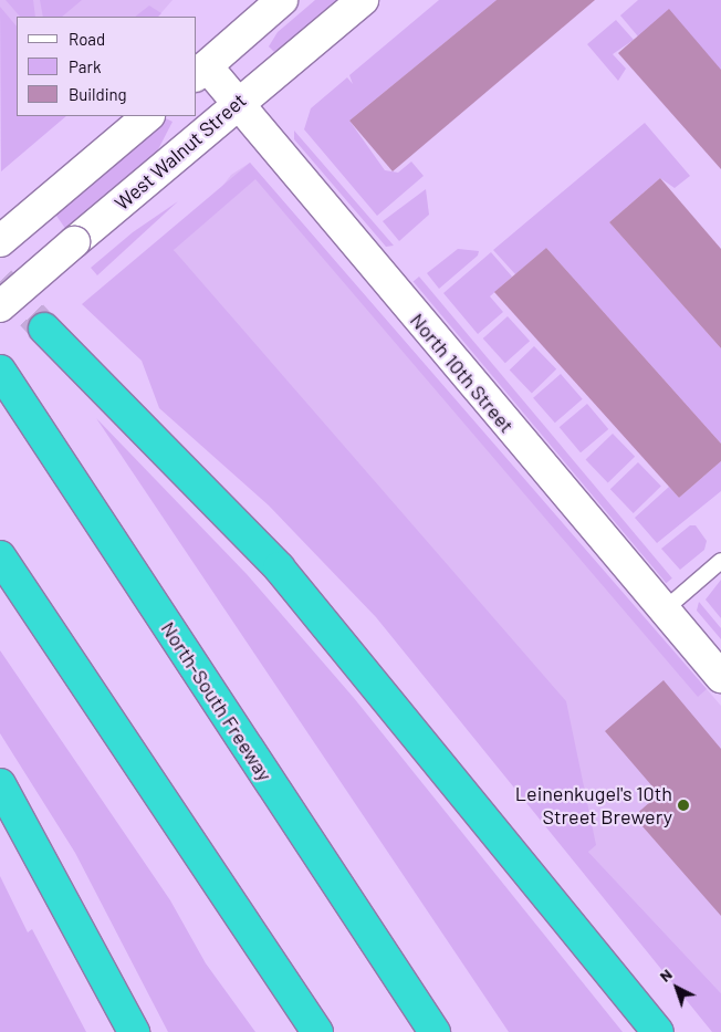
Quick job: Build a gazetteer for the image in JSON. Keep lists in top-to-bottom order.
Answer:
{
  "streets": {
    "highway": ["North-South Freeway"],
    "street": ["West Walnut Street", "North 10th Street"]
  },
  "crossings": [
    ["West Walnut Street", "North 10th Street"]
  ],
  "places": ["Leinenkugel's 10th Street Brewery"],
  "legend": ["Road", "Park", "Building"],
  "north": "top left"
}
